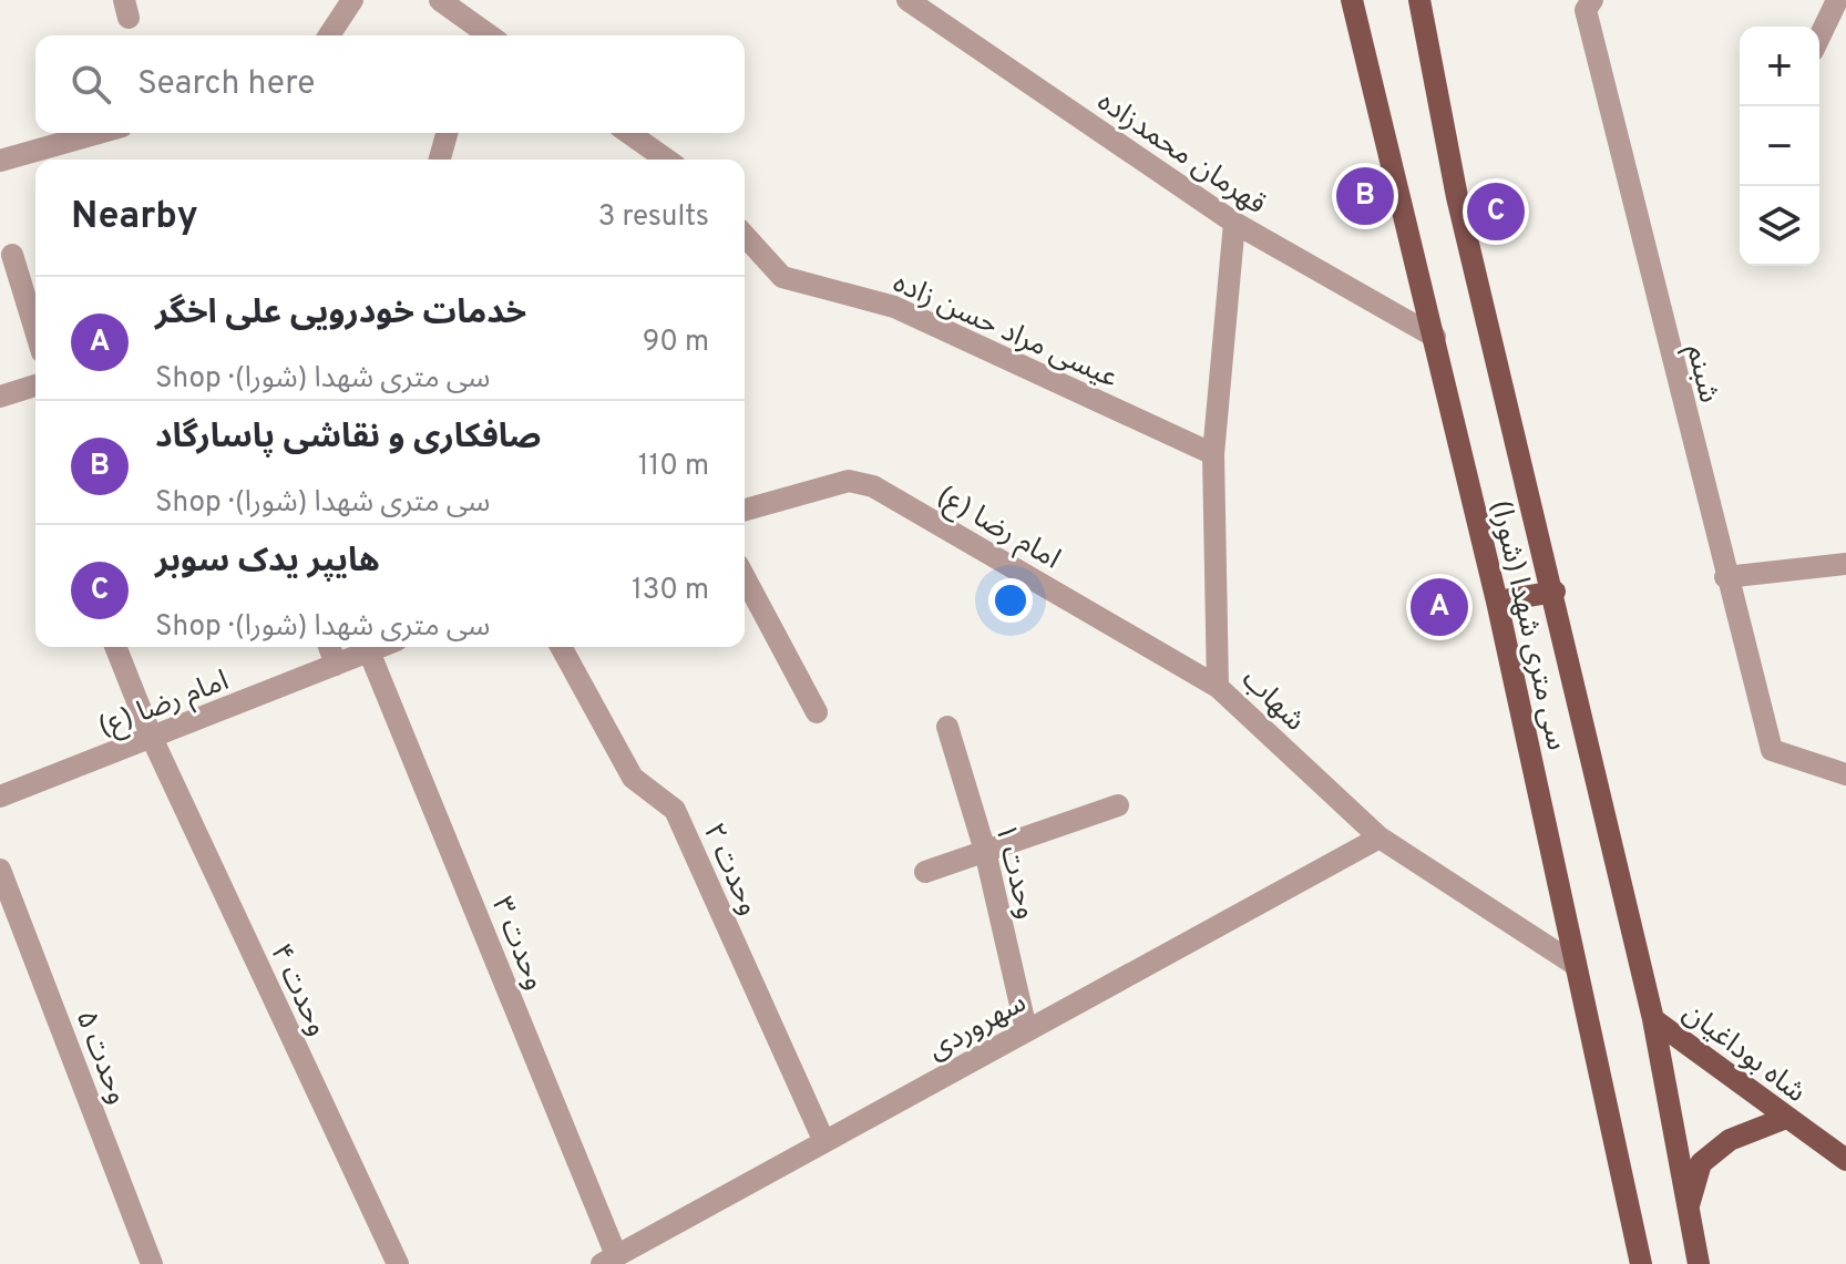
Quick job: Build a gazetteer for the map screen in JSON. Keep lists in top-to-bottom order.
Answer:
{
  "streets": {
    "main road": ["سی متری شهدا (شورا)", "شاه بوداغیان"],
    "street": [
      "قهرمان محمدزاده",
      "عیسی مراد حسن زاده",
      "شبنم",
      "امام رضا (ع)",
      "شهاب",
      "وحدت ۲",
      "وحدت ۱",
      "وحدت ۳",
      "وحدت ۴",
      "سهروردی",
      "وحدت ۵"
    ]
  },
  "crossings": [
    ["قهرمان محمدزاده", "سی متری شهدا (شورا)"],
    ["قهرمان محمدزاده", "شهاب"],
    ["عیسی مراد حسن زاده", "شهاب"],
    ["امام رضا (ع)", "شهاب"],
    ["امام رضا (ع)", "وحدت ۳"],
    ["امام رضا (ع)", "وحدت ۴"],
    ["سی متری شهدا (شورا)", "شهاب"],
    ["سی متری شهدا (شورا)", "شاه بوداغیان"],
    ["شهاب", "سهروردی"],
    ["وحدت ۲", "سهروردی"],
    ["وحدت ۱", "سهروردی"],
    ["وحدت ۳", "سهروردی"]
  ],
  "page": {
    "map_buttons": ["+", "−"],
    "search": "Search here",
    "heading": ["Nearby", "3 results"],
    "pins": ["B", "C", "A"],
    "list": [
      {
        "mark": "A",
        "name": "خدمات خودرویی علی اخگر",
        "note": "Shop · سی متری شهدا (شورا)",
        "value": "90 m"
      },
      {
        "mark": "B",
        "name": "صافکاری و نقاشی پاسارگاد",
        "note": "Shop · سی متری شهدا (شورا)",
        "value": "110 m"
      },
      {
        "mark": "C",
        "name": "هایپر یدک سوبر",
        "note": "Shop · سی متری شهدا (شورا)",
        "value": "130 m"
      }
    ]
  }
}
